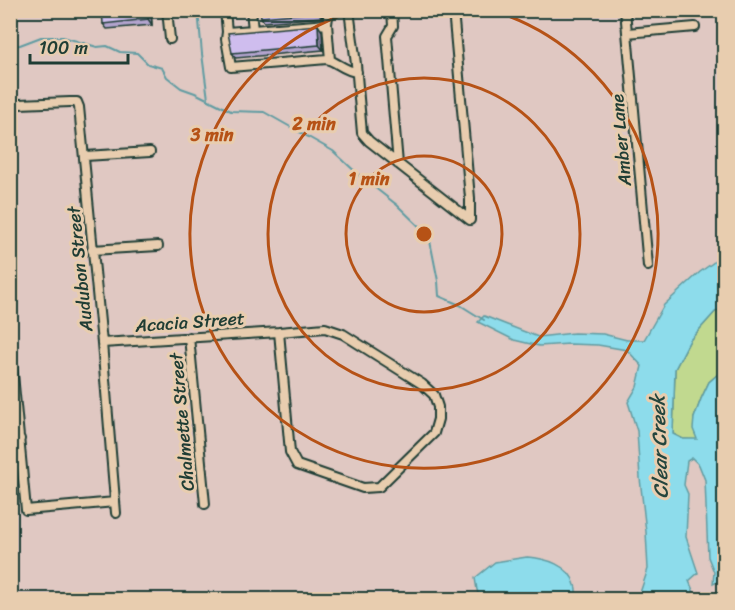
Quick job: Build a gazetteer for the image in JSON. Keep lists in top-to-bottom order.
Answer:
{
  "streets": {
    "street": [
      "Amber Lane",
      "Audubon Street",
      "Acacia Street",
      "Chalmette Street"
    ]
  },
  "crossings": [
    ["Audubon Street", "Acacia Street"],
    ["Acacia Street", "Chalmette Street"]
  ],
  "water": ["Clear Creek"],
  "scale_bar": "100 m",
  "rings": ["2 min", "3 min", "1 min"]
}
